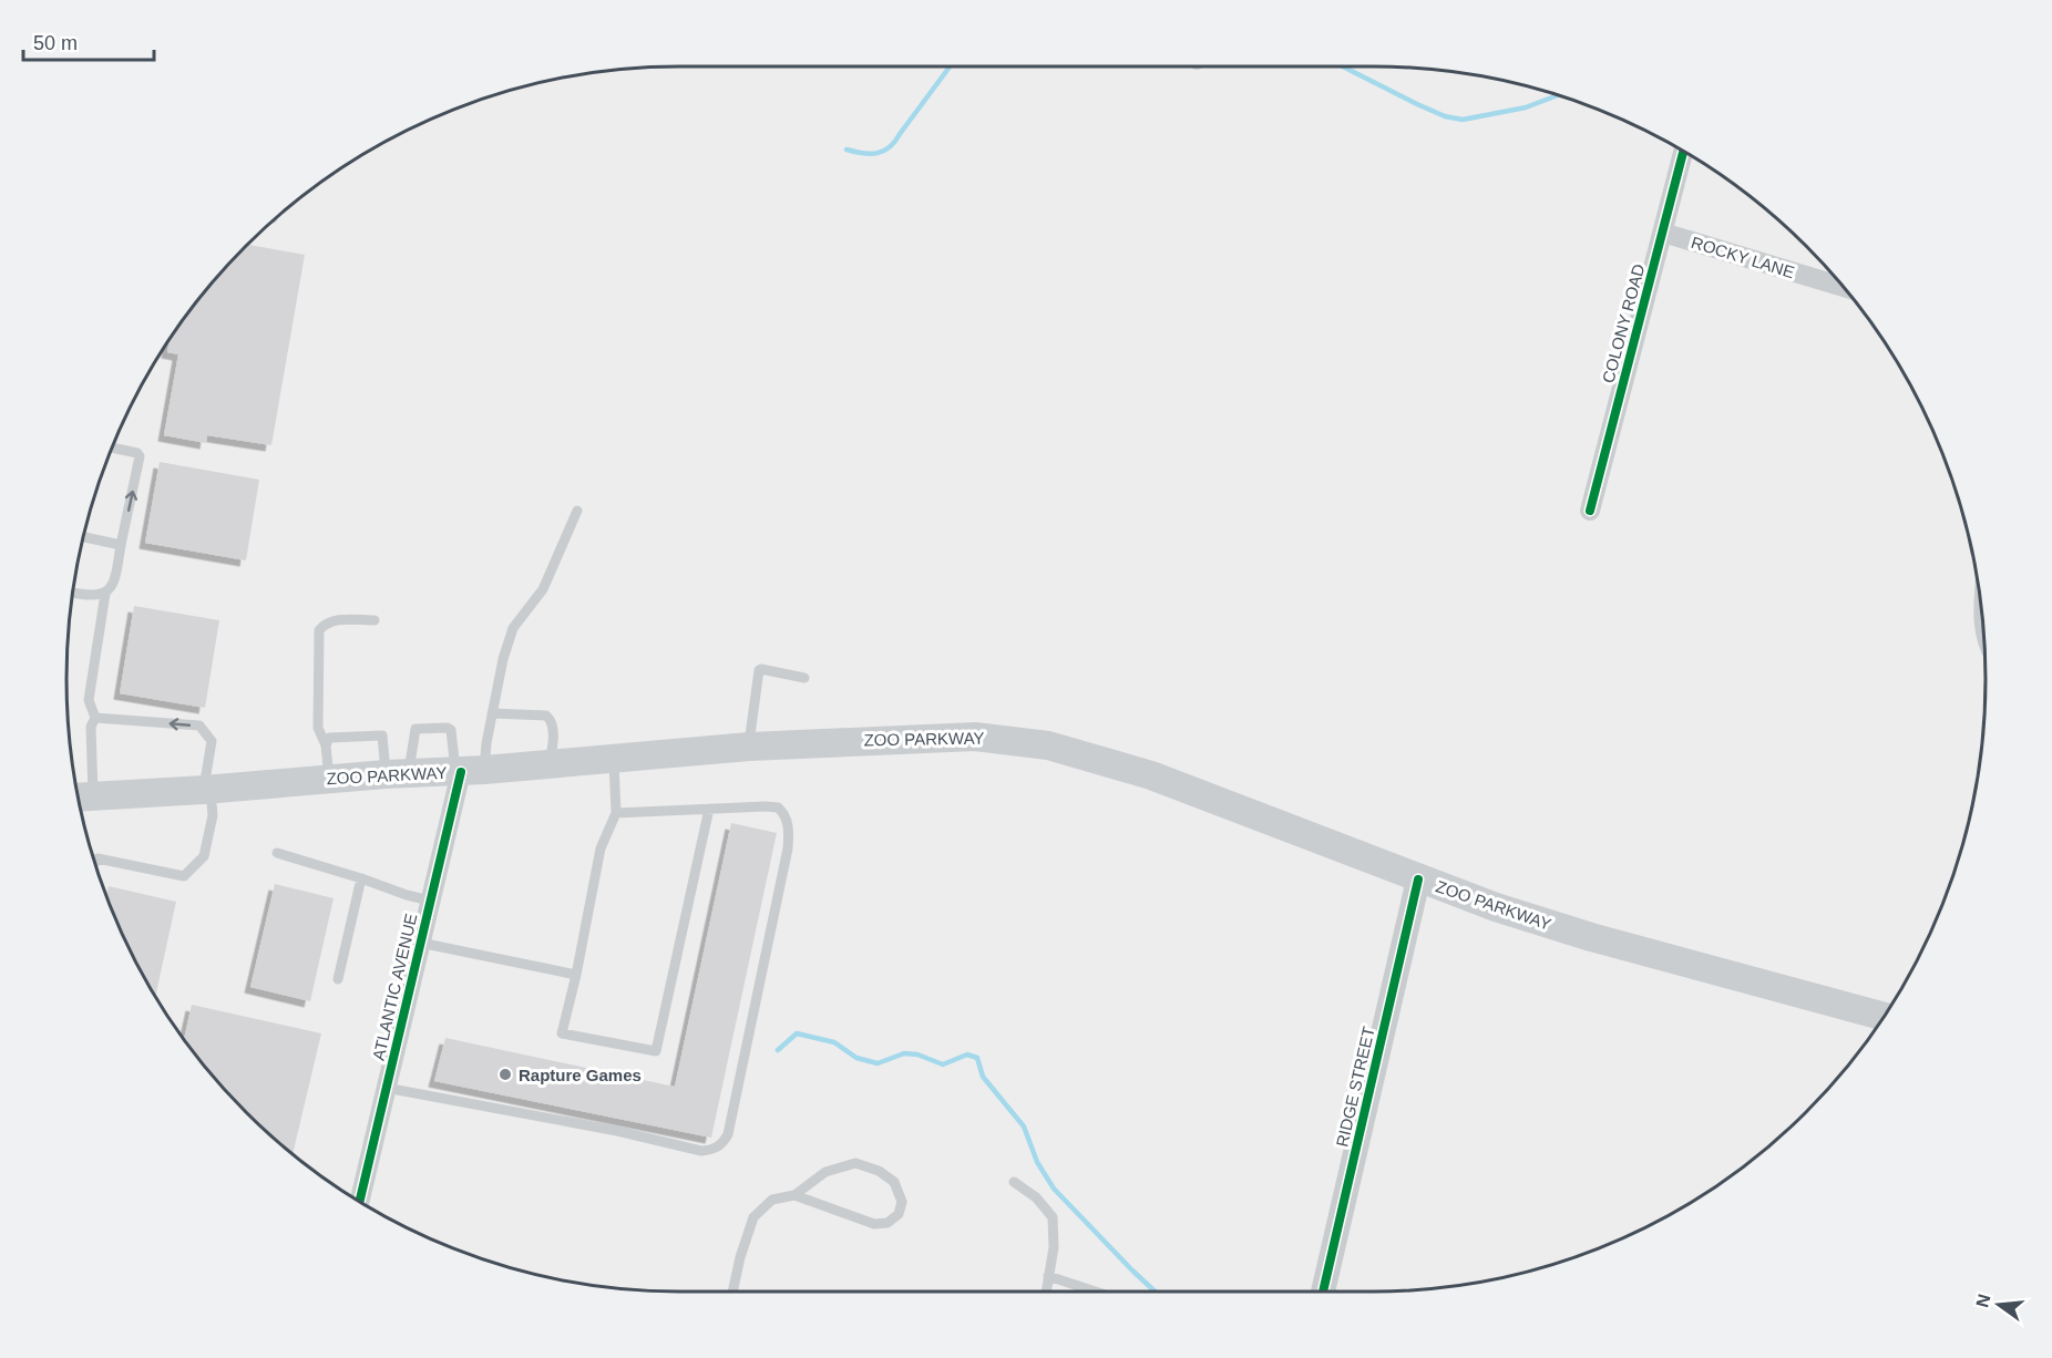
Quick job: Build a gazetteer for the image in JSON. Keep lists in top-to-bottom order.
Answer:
{
  "streets": {
    "main road": ["ZOO PARKWAY"],
    "street": [
      "ROCKY LANE",
      "COLONY ROAD",
      "ATLANTIC AVENUE",
      "RIDGE STREET"
    ]
  },
  "crossings": [
    ["ROCKY LANE", "COLONY ROAD"],
    ["ZOO PARKWAY", "ATLANTIC AVENUE"],
    ["ZOO PARKWAY", "RIDGE STREET"]
  ],
  "places": ["Rapture Games"],
  "scale_bar": "50 m",
  "north": "left"
}
